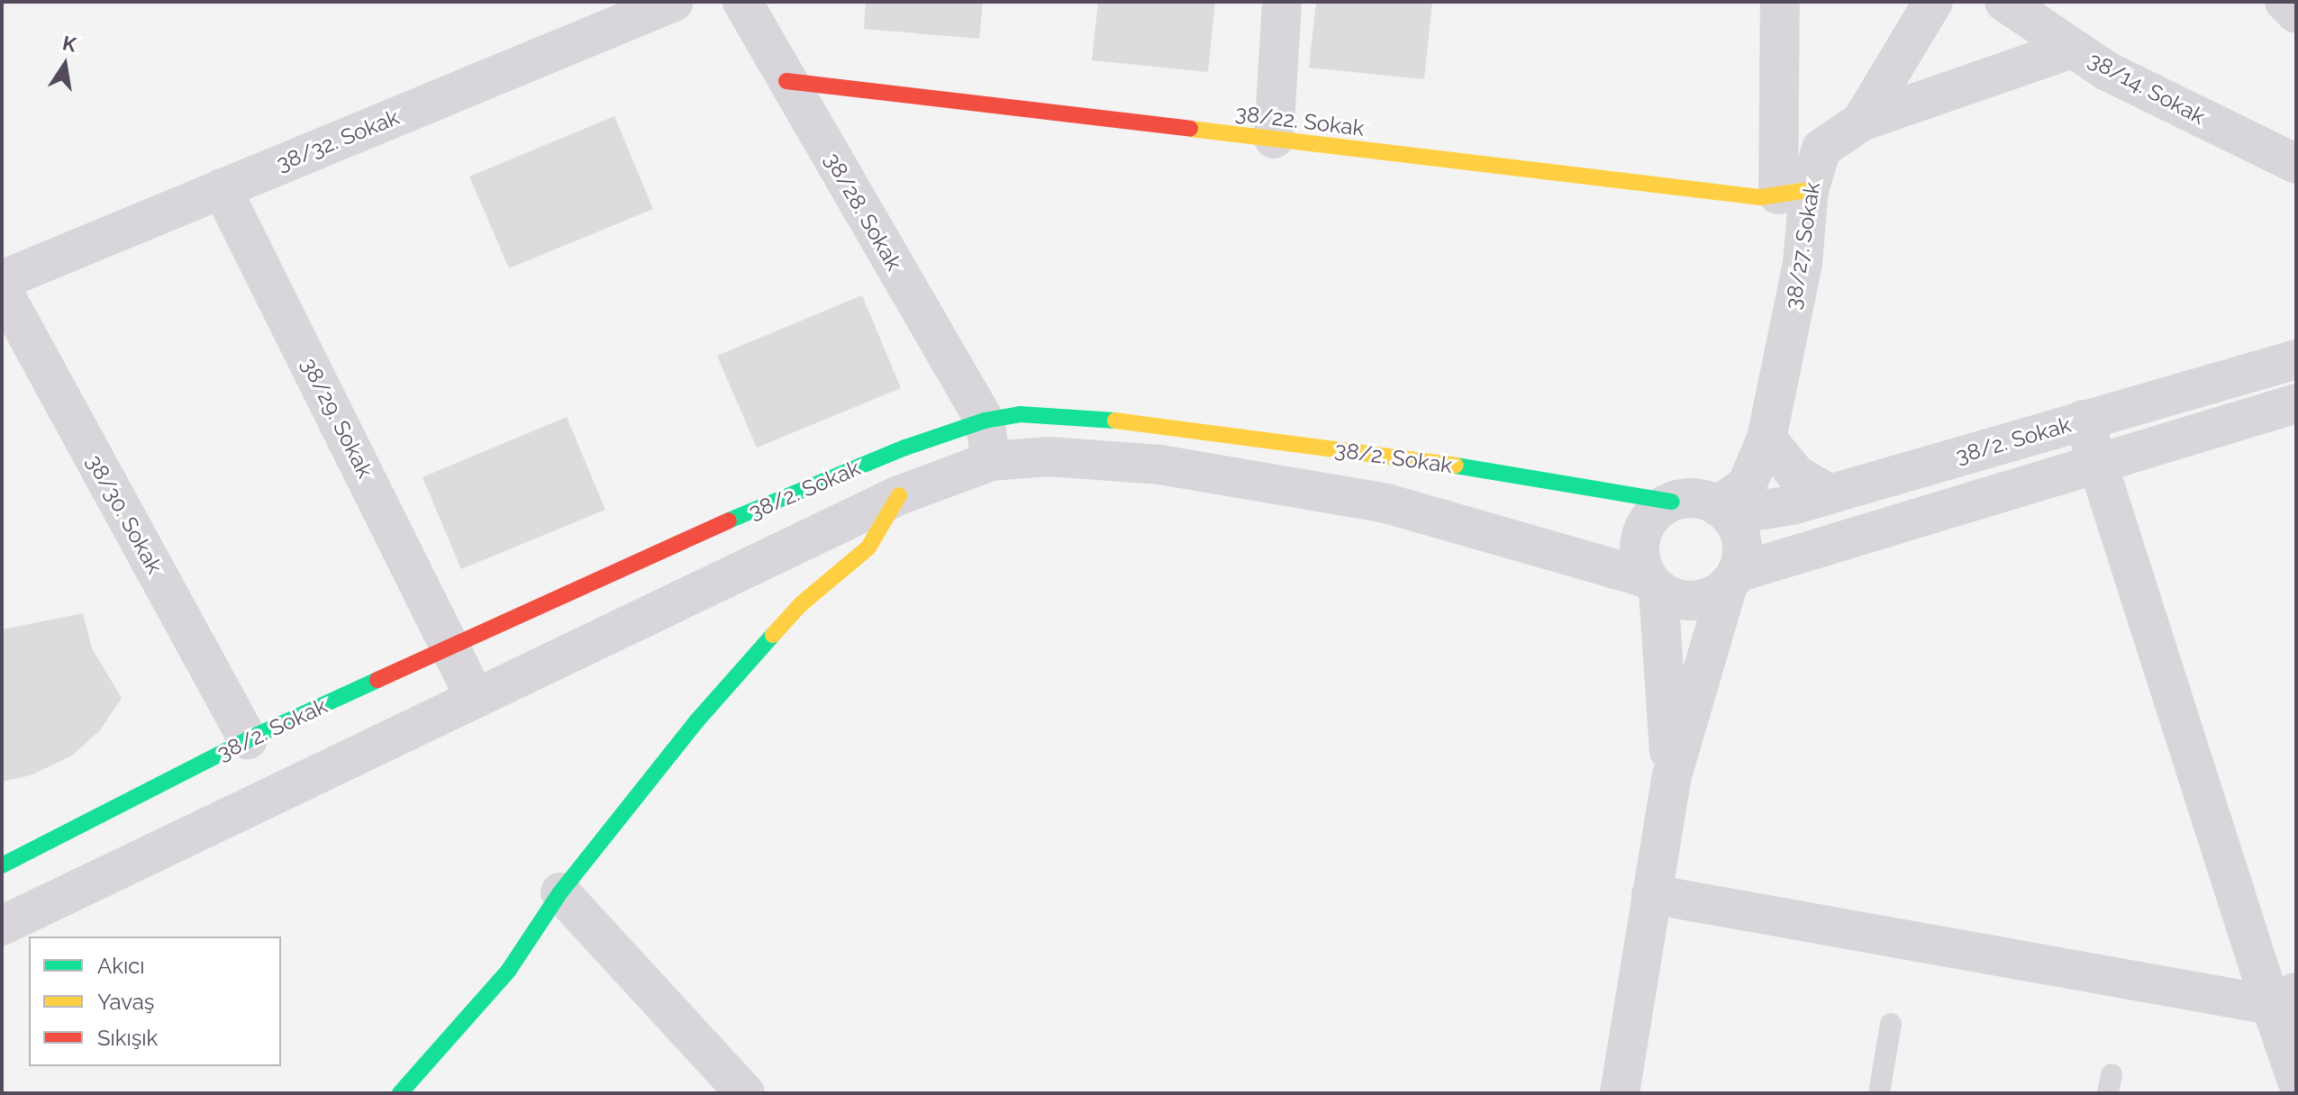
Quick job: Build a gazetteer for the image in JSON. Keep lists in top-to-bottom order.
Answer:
{
  "streets": {
    "street": [
      "38/14. Sokak",
      "38/22. Sokak",
      "38/32. Sokak",
      "38/28. Sokak",
      "38/27. Sokak",
      "38/29. Sokak",
      "38/2. Sokak",
      "38/30. Sokak"
    ]
  },
  "crossings": [
    ["38/14. Sokak", "38/27. Sokak"],
    ["38/22. Sokak", "38/28. Sokak"],
    ["38/22. Sokak", "38/27. Sokak"],
    ["38/32. Sokak", "38/29. Sokak"],
    ["38/28. Sokak", "38/2. Sokak"],
    ["38/27. Sokak", "38/2. Sokak"],
    ["38/29. Sokak", "38/2. Sokak"],
    ["38/2. Sokak", "38/30. Sokak"]
  ],
  "legend": ["Akıcı", "Yavaş", "Sıkışık"],
  "north": "top"
}
